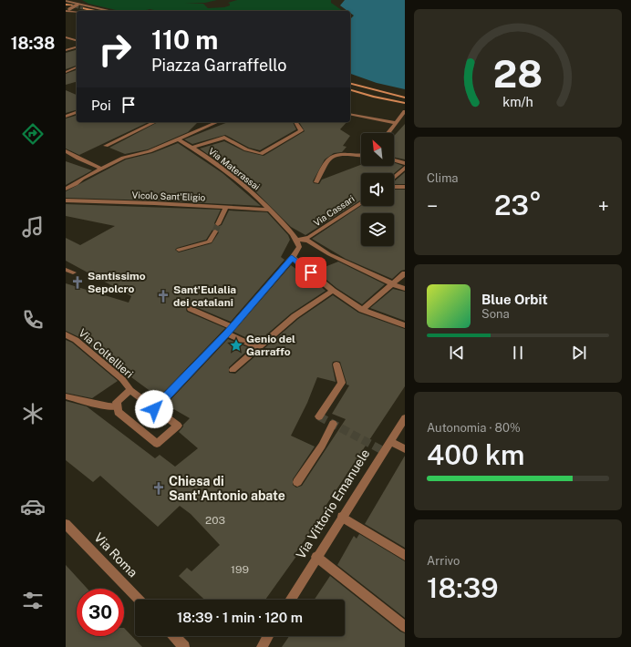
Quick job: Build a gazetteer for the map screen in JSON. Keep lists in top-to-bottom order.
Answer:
{
  "streets": {
    "street": [
      "Via Materassai",
      "Vicolo Sant'Eligio",
      "Via Cassari",
      "Via Coltellieri",
      "Via Vittorio Emanuele",
      "Via Roma"
    ]
  },
  "crossings": [
    ["Via Materassai", "Vicolo Sant'Eligio"],
    ["Via Materassai", "Via Cassari"]
  ],
  "places": {
    "church": ["Santissimo Sepolcro", "Sant'Eulalia dei catalani", "Chiesa di Sant'Antonio abate"],
    "place": ["Genio del Garraffo"]
  },
  "house_numbers": ["203", "199"],
  "north": "top left",
  "page": {
    "tabs": "18:38",
    "turn": ["110 m", "Piazza Garraffello"],
    "then": "Poi",
    "tile": [
      "Clima",
      ["Autonomia · 80%", "400 km"],
      ["Arrivo", "18:39"]
    ],
    "heat": ["−", "23°", "+"],
    "song": ["Blue Orbit", "Sona"],
    "limit": "30",
    "trip": "18:39 · 1 min · 120 m",
    "gauge": ["28", "km/h"]
  }
}
